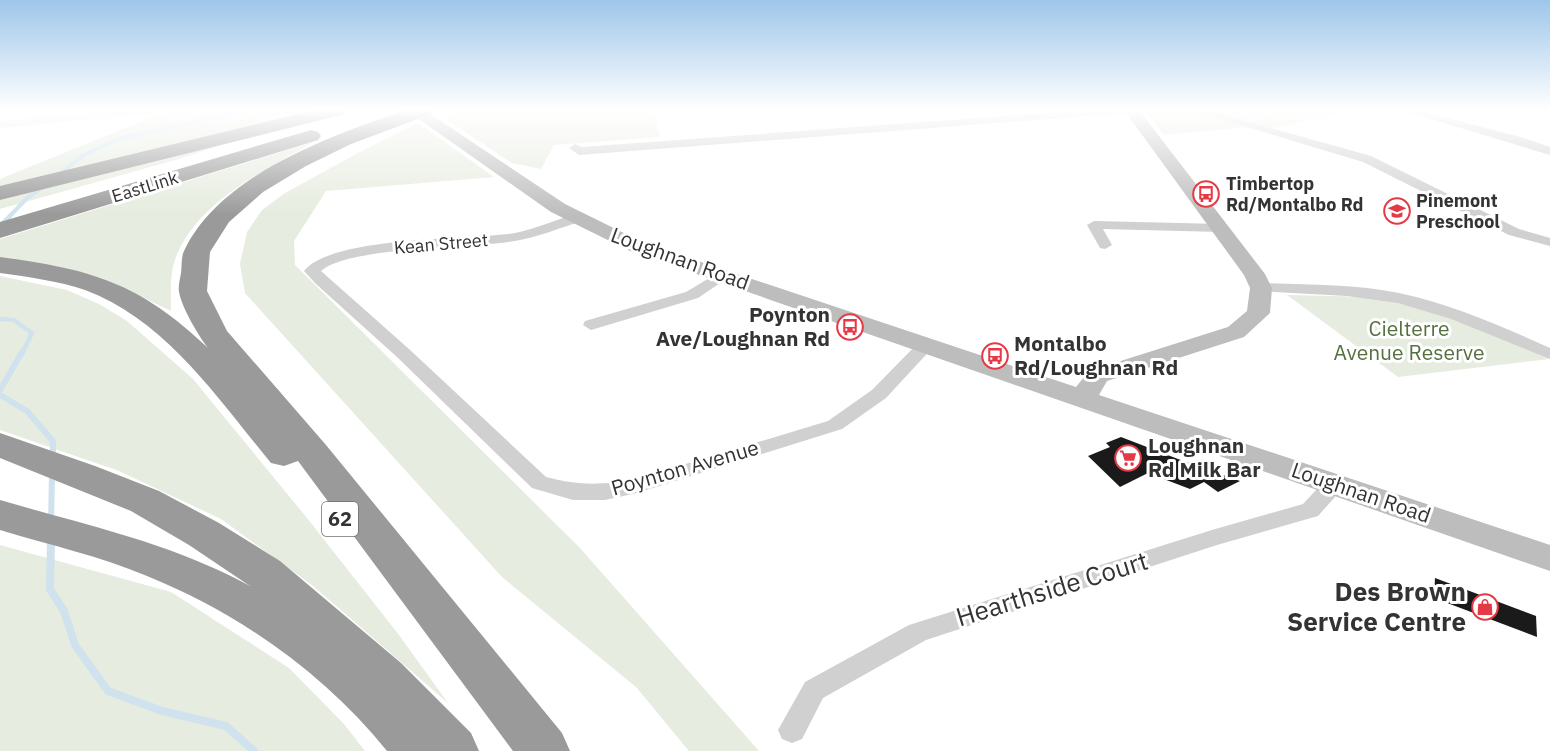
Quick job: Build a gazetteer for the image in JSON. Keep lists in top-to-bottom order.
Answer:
{
  "streets": {
    "highway": ["EastLink", "62"],
    "main road": ["Loughnan Road"],
    "street": ["Kean Street", "Poynton Avenue", "Hearthside Court"]
  },
  "crossings": [
    ["Kean Street", "Loughnan Road"],
    ["Kean Street", "Poynton Avenue"],
    ["Loughnan Road", "Poynton Avenue"],
    ["Loughnan Road", "Hearthside Court"]
  ],
  "parks": ["Cielterre Avenue Reserve"],
  "places": {
    "bus stop": ["Timbertop Rd/Montalbo Rd", "Poynton Ave/Loughnan Rd", "Montalbo Rd/Loughnan Rd"],
    "school or university": ["Pinemont Preschool"],
    "supermarket": ["Loughnan Rd Milk Bar"],
    "shop": ["Des Brown Service Centre"]
  }
}
